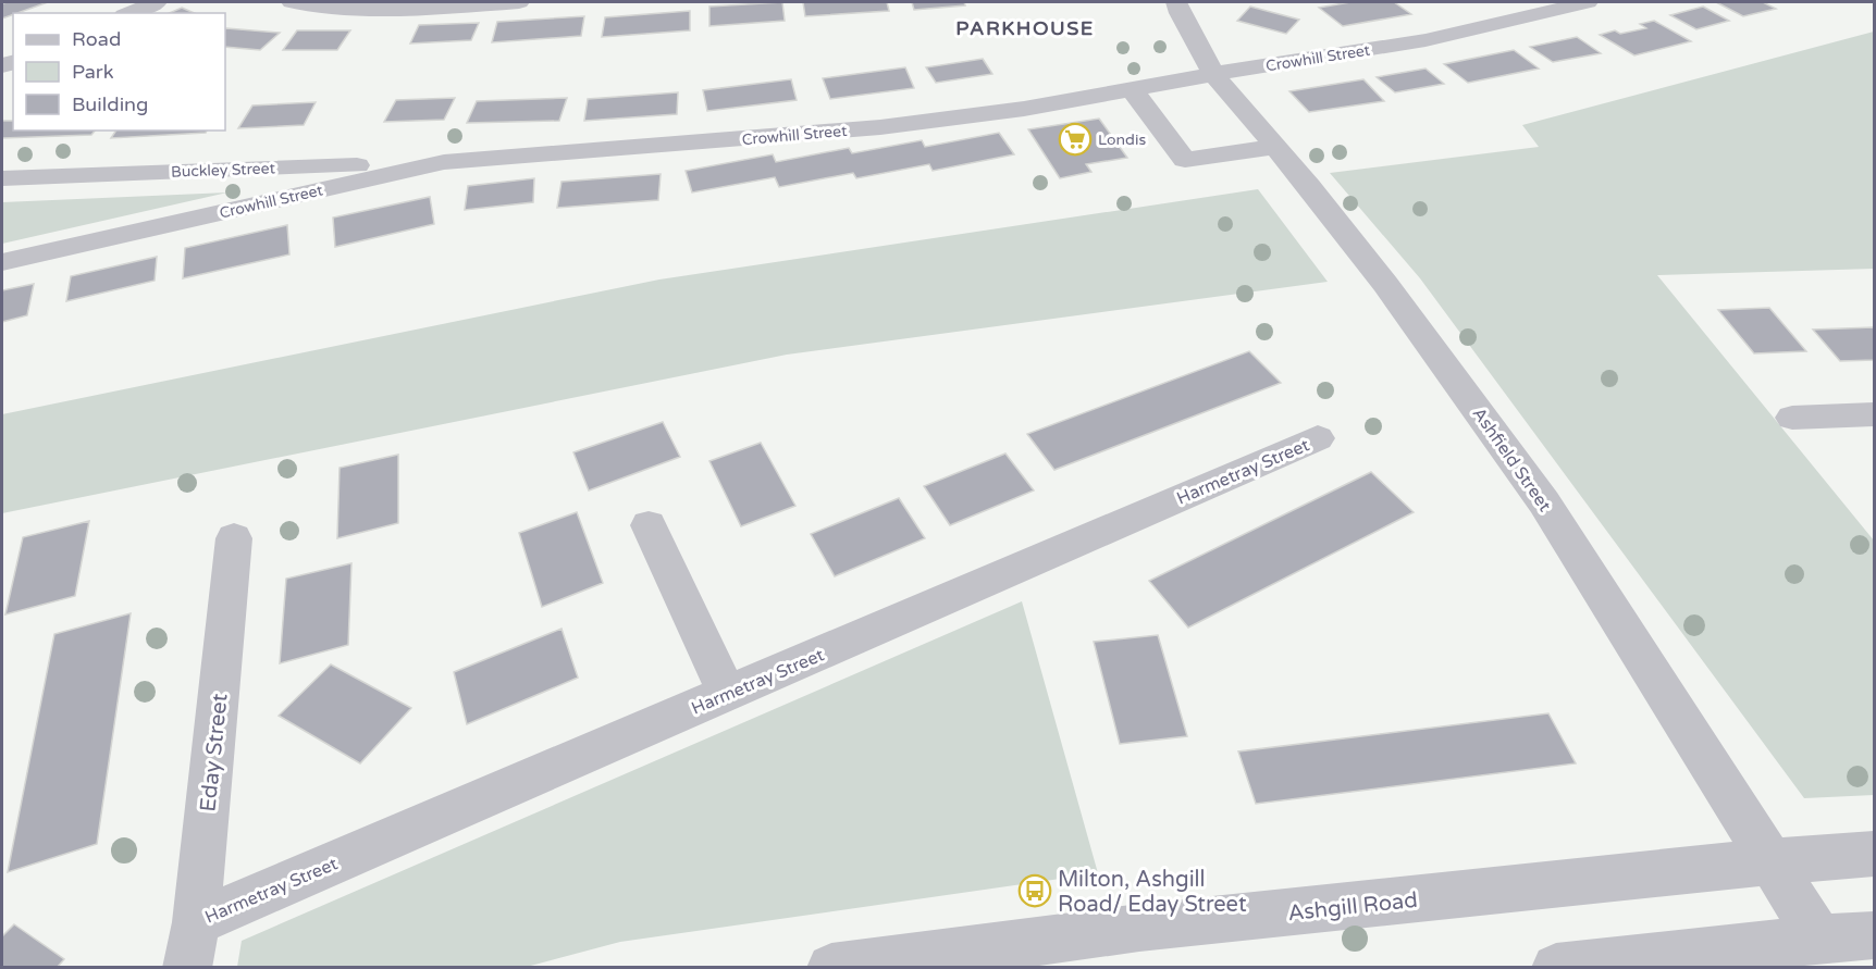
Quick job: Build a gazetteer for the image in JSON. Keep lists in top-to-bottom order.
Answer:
{
  "streets": {
    "street": [
      "Crowhill Street",
      "Buckley Street",
      "Ashfield Street",
      "Harmetray Street",
      "Eday Street",
      "Ashgill Road"
    ]
  },
  "crossings": [
    ["Crowhill Street", "Buckley Street"],
    ["Crowhill Street", "Ashfield Street"],
    ["Ashfield Street", "Ashgill Road"],
    ["Harmetray Street", "Eday Street"]
  ],
  "districts": ["PARKHOUSE"],
  "places": {
    "supermarket": ["Londis"],
    "bus stop": ["Milton, Ashgill Road/ Eday Street"]
  },
  "legend": ["Road", "Park", "Building"]
}
